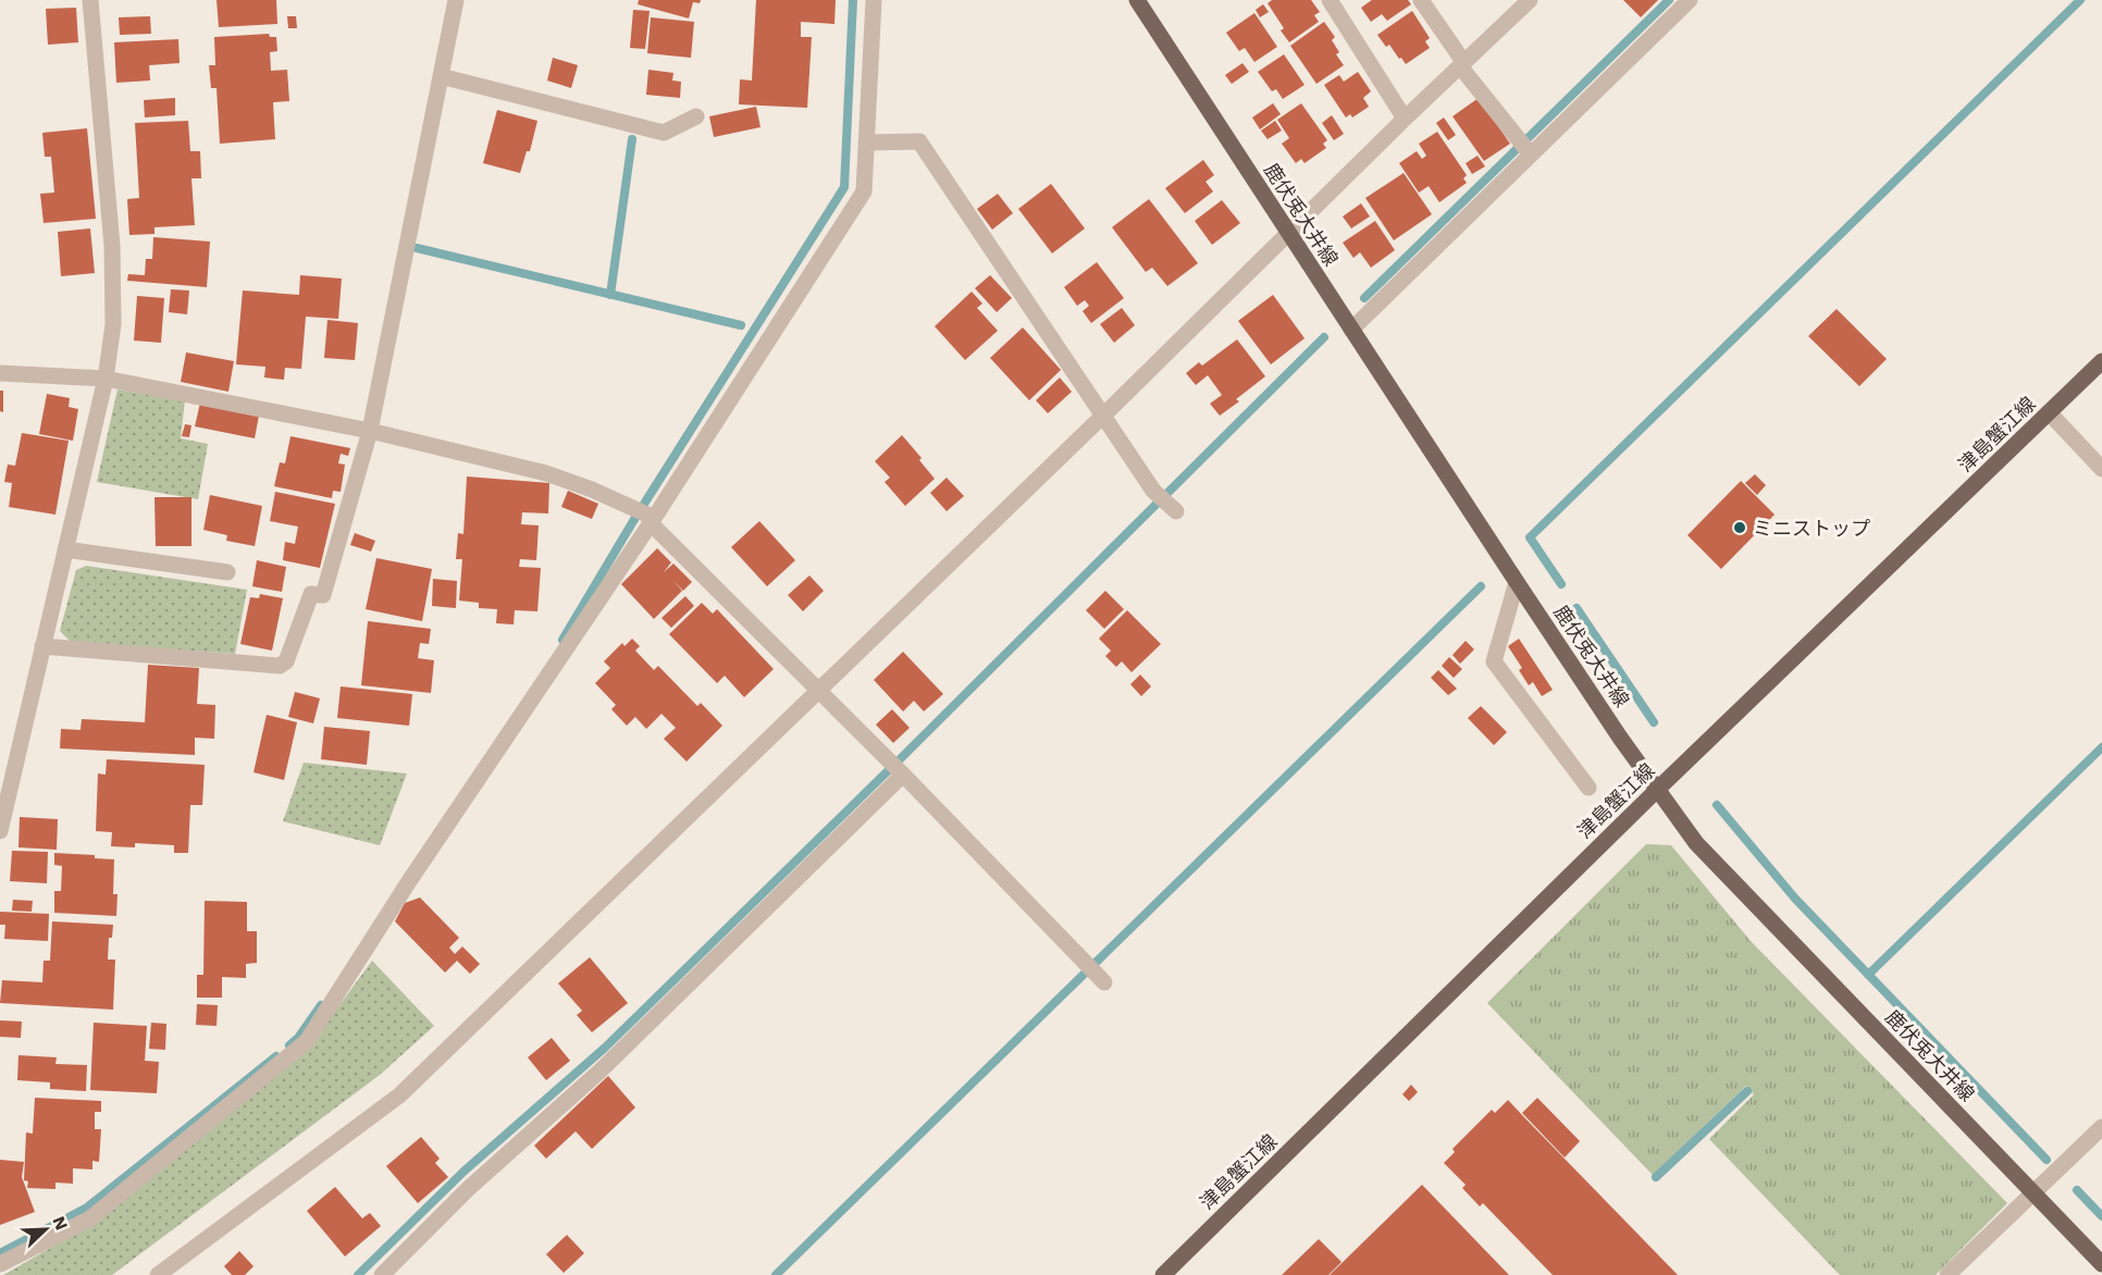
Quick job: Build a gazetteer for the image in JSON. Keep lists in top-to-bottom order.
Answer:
{
  "streets": {
    "main road": ["鹿伏兎大井線", "津島蟹江線"]
  },
  "crossings": [
    ["鹿伏兎大井線", "津島蟹江線"]
  ],
  "places": ["ミニストップ"],
  "north": "top right"
}
